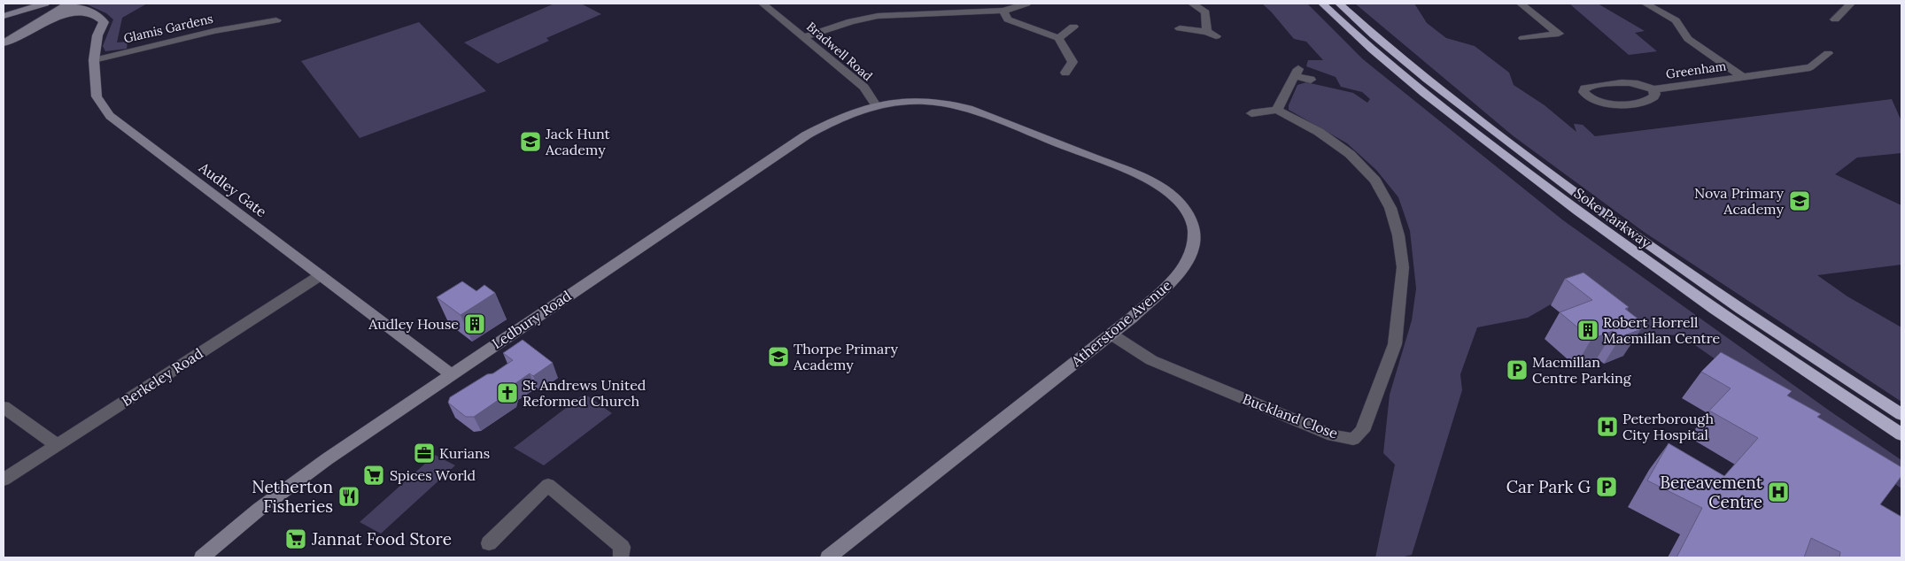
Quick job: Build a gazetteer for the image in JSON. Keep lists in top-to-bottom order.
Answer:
{
  "streets": {
    "highway": ["Soke Parkway"],
    "street": [
      "Glamis Gardens",
      "Bradwell Road",
      "Greenham",
      "Audley Gate",
      "Ledbury Road",
      "Atherstone Avenue",
      "Berkeley Road",
      "Buckland Close"
    ]
  },
  "crossings": [
    ["Glamis Gardens", "Audley Gate"],
    ["Bradwell Road", "Ledbury Road"],
    ["Bradwell Road", "Atherstone Avenue"],
    ["Audley Gate", "Ledbury Road"],
    ["Audley Gate", "Berkeley Road"],
    ["Ledbury Road", "Atherstone Avenue"],
    ["Atherstone Avenue", "Buckland Close"]
  ],
  "places": {
    "school or university": ["Jack Hunt Academy", "Nova Primary Academy", "Thorpe Primary Academy"],
    "building": ["Audley House", "Robert Horrell Macmillan Centre"],
    "parking": ["Macmillan Centre Parking", "Car Park G"],
    "church": ["St Andrews United Reformed Church"],
    "hospital": ["Peterborough City Hospital", "Bereavement Centre"],
    "office": ["Kurians"],
    "supermarket": ["Spices World", "Jannat Food Store"],
    "restaurant": ["Netherton Fisheries"]
  }
}
